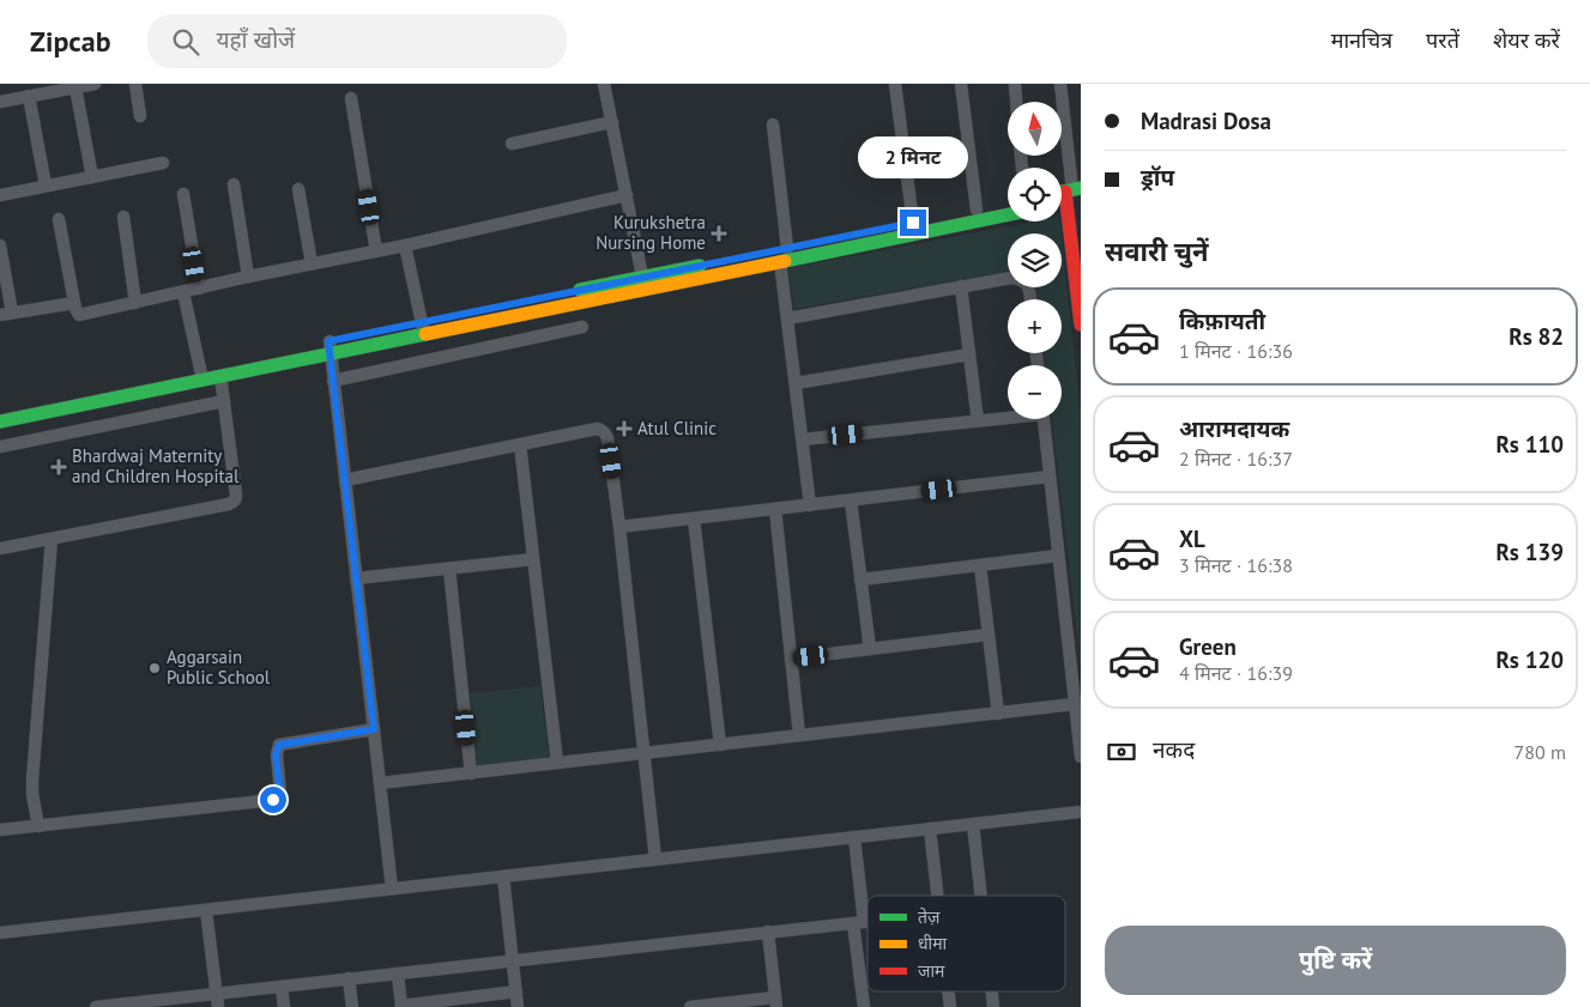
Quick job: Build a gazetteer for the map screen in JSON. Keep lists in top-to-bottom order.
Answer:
{
  "places": {
    "health": ["Kurukshetra Nursing Home", "Atul Clinic", "Bhardwaj Maternity and Children Hospital"],
    "other": ["Aggarsain Public School"]
  },
  "legend": ["तेज़", "धीमा", "जाम"],
  "north": "top",
  "page": {
    "header": "Zipcab",
    "search": "यहाँ खोजें",
    "nav": ["मानचित्र", "परतें", "शेयर करें"],
    "banner": ["Madrasi Dosa", "ड्रॉप"],
    "map_buttons": ["+", "−"],
    "bubble": "2 मिनट",
    "heading": "सवारी चुनें",
    "list": [
      {
        "name": "किफ़ायती",
        "note": "1 मिनट · 16:36",
        "value": "Rs 82"
      },
      {
        "name": "आरामदायक",
        "note": "2 मिनट · 16:37",
        "value": "Rs 110"
      },
      {
        "name": "XL",
        "note": "3 मिनट · 16:38",
        "value": "Rs 139"
      },
      {
        "name": "Green",
        "note": "4 मिनट · 16:39",
        "value": "Rs 120"
      }
    ],
    "pay": ["नकद", "780 m"],
    "buttons": "पुष्टि करें"
  }
}
